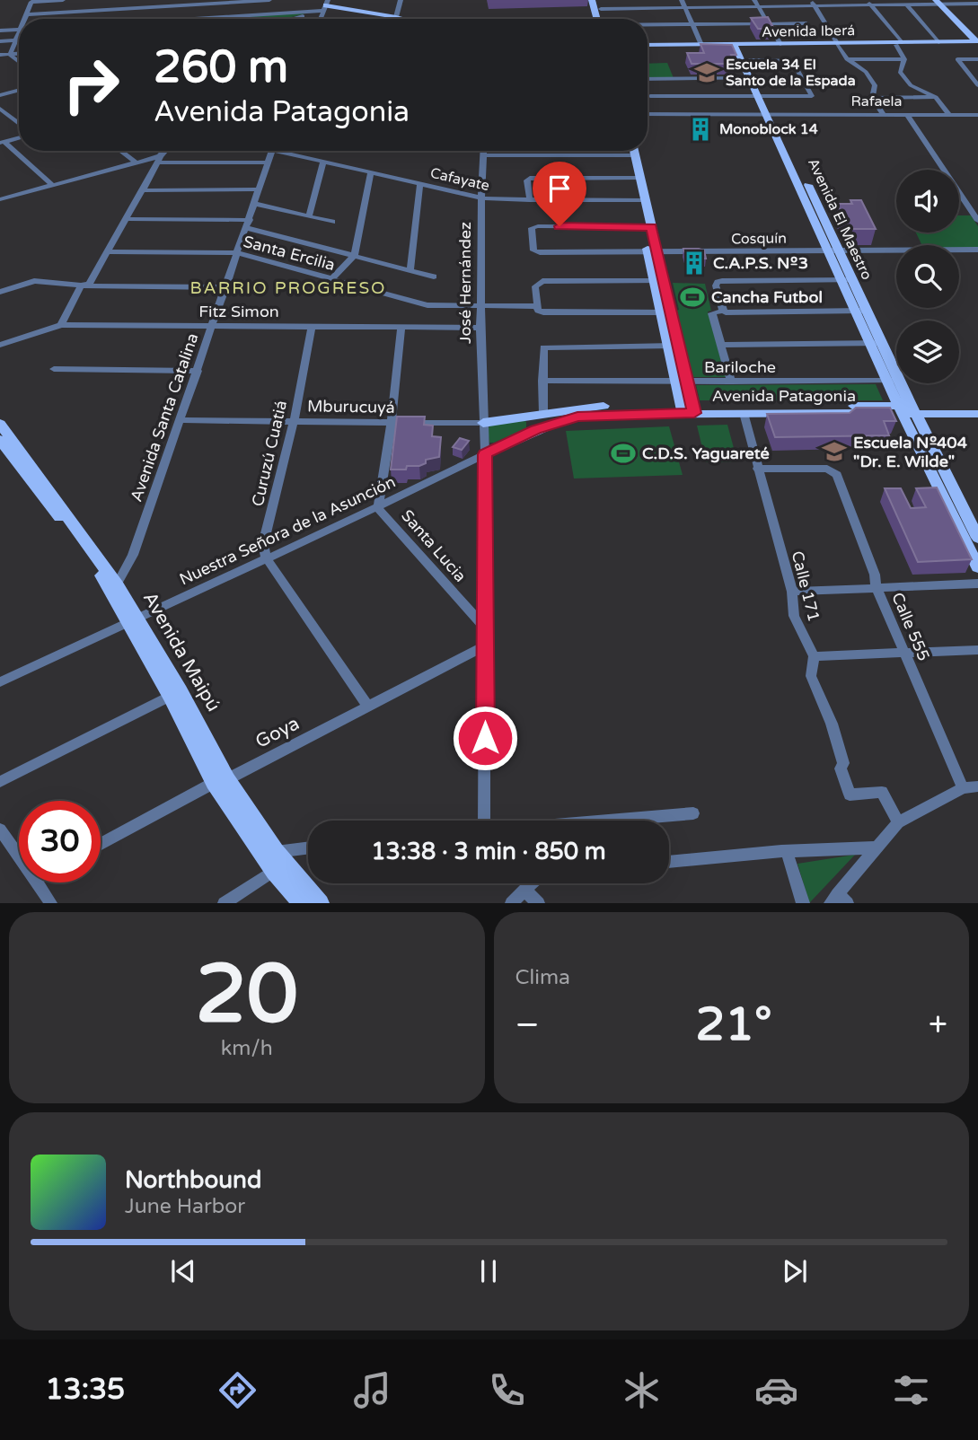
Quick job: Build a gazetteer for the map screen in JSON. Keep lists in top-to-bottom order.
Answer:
{
  "streets": {
    "main road": [
      "Avenida Iberá",
      "Avenida El Maestro",
      "Avenida Patagonia",
      "Avenida Maipú"
    ],
    "street": [
      "Rafaela",
      "Cafayate",
      "Cosquín",
      "Santa Ercilia",
      "José Hernández",
      "Fitz Simon",
      "Bariloche",
      "Mburucuyá",
      "Avenida Santa Catalina",
      "Curuzú Cuatiá",
      "Nuestra Señora de la Asunción",
      "Santa Lucia",
      "Calle 171",
      "Calle 555",
      "Goya"
    ]
  },
  "crossings": [
    ["Avenida Iberá", "Avenida El Maestro"],
    ["Rafaela", "Avenida El Maestro"],
    ["Cafayate", "José Hernández"],
    ["Avenida El Maestro", "Cosquín"],
    ["Avenida El Maestro", "Bariloche"],
    ["Avenida El Maestro", "Avenida Patagonia"],
    ["Santa Ercilia", "José Hernández"],
    ["Santa Ercilia", "Avenida Santa Catalina"],
    ["José Hernández", "Fitz Simon"],
    ["José Hernández", "Avenida Patagonia"],
    ["José Hernández", "Mburucuyá"],
    ["José Hernández", "Nuestra Señora de la Asunción"],
    ["Fitz Simon", "Avenida Santa Catalina"],
    ["Fitz Simon", "Curuzú Cuatiá"],
    ["Fitz Simon", "Santa Lucia"],
    ["Avenida Patagonia", "Mburucuyá"],
    ["Avenida Patagonia", "Nuestra Señora de la Asunción"],
    ["Avenida Patagonia", "Calle 171"],
    ["Mburucuyá", "Avenida Santa Catalina"],
    ["Mburucuyá", "Curuzú Cuatiá"],
    ["Mburucuyá", "Santa Lucia"],
    ["Avenida Santa Catalina", "Avenida Maipú"],
    ["Curuzú Cuatiá", "Nuestra Señora de la Asunción"],
    ["Nuestra Señora de la Asunción", "Santa Lucia"],
    ["Nuestra Señora de la Asunción", "Avenida Maipú"],
    ["Calle 171", "Calle 555"],
    ["Avenida Maipú", "Goya"]
  ],
  "districts": ["BARRIO PROGRESO"],
  "places": {
    "school or university": ["Escuela 34 El Santo de la Espada", "Escuela Nº404 \"Dr. E. Wilde\""],
    "building": ["Monoblock 14", "C.A.P.S. Nº3"],
    "sports": ["Cancha Futbol", "C.D.S. Yaguareté"]
  },
  "page": {
    "turn": ["260 m", "Avenida Patagonia"],
    "limit": "30",
    "trip": "13:38 · 3 min · 850 m",
    "tile": [
      ["20", "km/h"],
      "Clima"
    ],
    "heat": ["−", "21°", "+"],
    "song": ["Northbound", "June Harbor"],
    "tabs": "13:35"
  }
}
